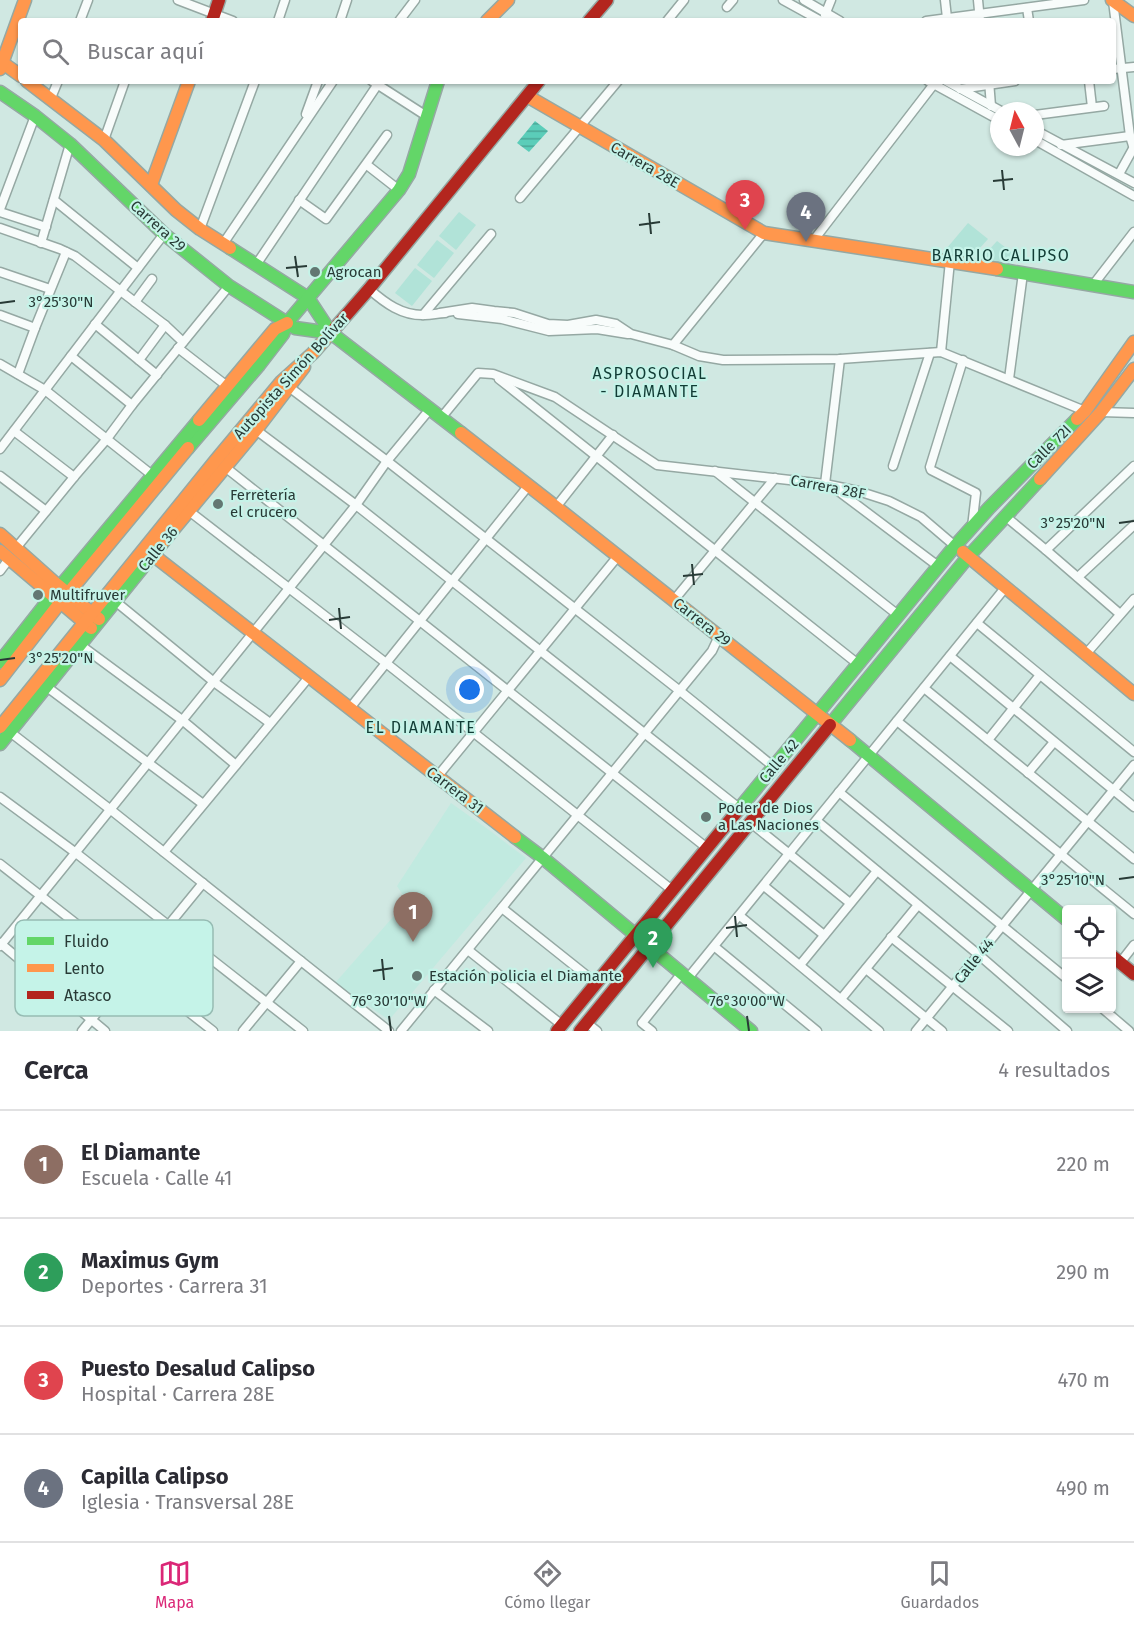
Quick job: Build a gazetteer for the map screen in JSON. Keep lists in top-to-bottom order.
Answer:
{
  "streets": {
    "main road": [
      "Carrera 28E",
      "Carrera 29",
      "Autopista Simón Bolívar",
      "Calle 72I",
      "Carrera 28F",
      "Calle 36",
      "Calle 42",
      "Carrera 31"
    ],
    "street": ["Calle 44"]
  },
  "crossings": [
    ["Carrera 28E", "Autopista Simón Bolívar"],
    ["Carrera 29", "Autopista Simón Bolívar"],
    ["Carrera 29", "Carrera 28F"],
    ["Carrera 29", "Calle 42"],
    ["Carrera 29", "Calle 44"],
    ["Autopista Simón Bolívar", "Calle 36"],
    ["Calle 72I", "Carrera 28F"],
    ["Calle 72I", "Calle 42"],
    ["Carrera 28F", "Calle 42"],
    ["Calle 36", "Carrera 31"],
    ["Calle 42", "Carrera 31"]
  ],
  "districts": ["BARRIO CALIPSO", "ASPROSOCIAL - DIAMANTE", "EL DIAMANTE"],
  "places": [
    "Agrocan",
    "Ferretería el crucero",
    "Multifruver",
    "Poder de Dios a Las Naciones",
    "Estación policia el Diamante"
  ],
  "legend": ["Fluido", "Lento", "Atasco"],
  "north": "top",
  "page": {
    "search": "Buscar aquí",
    "pins": [
      "3",
      "4",
      "1",
      "2"
    ],
    "heading": ["Cerca", "4 resultados"],
    "list": [
      {
        "mark": "1",
        "name": "El Diamante",
        "note": "Escuela · Calle 41",
        "value": "220 m"
      },
      {
        "mark": "2",
        "name": "Maximus Gym",
        "note": "Deportes · Carrera 31",
        "value": "290 m"
      },
      {
        "mark": "3",
        "name": "Puesto Desalud Calipso",
        "note": "Hospital · Carrera 28E",
        "value": "470 m"
      },
      {
        "mark": "4",
        "name": "Capilla Calipso",
        "note": "Iglesia · Transversal 28E",
        "value": "490 m"
      }
    ],
    "nav": ["Mapa", "Cómo llegar", "Guardados"]
  },
  "coordinates": [
    "3°25'30\"N",
    "3°25'20\"N",
    "3°25'10\"N",
    "76°30'10\"W",
    "76°30'00\"W"
  ]
}
